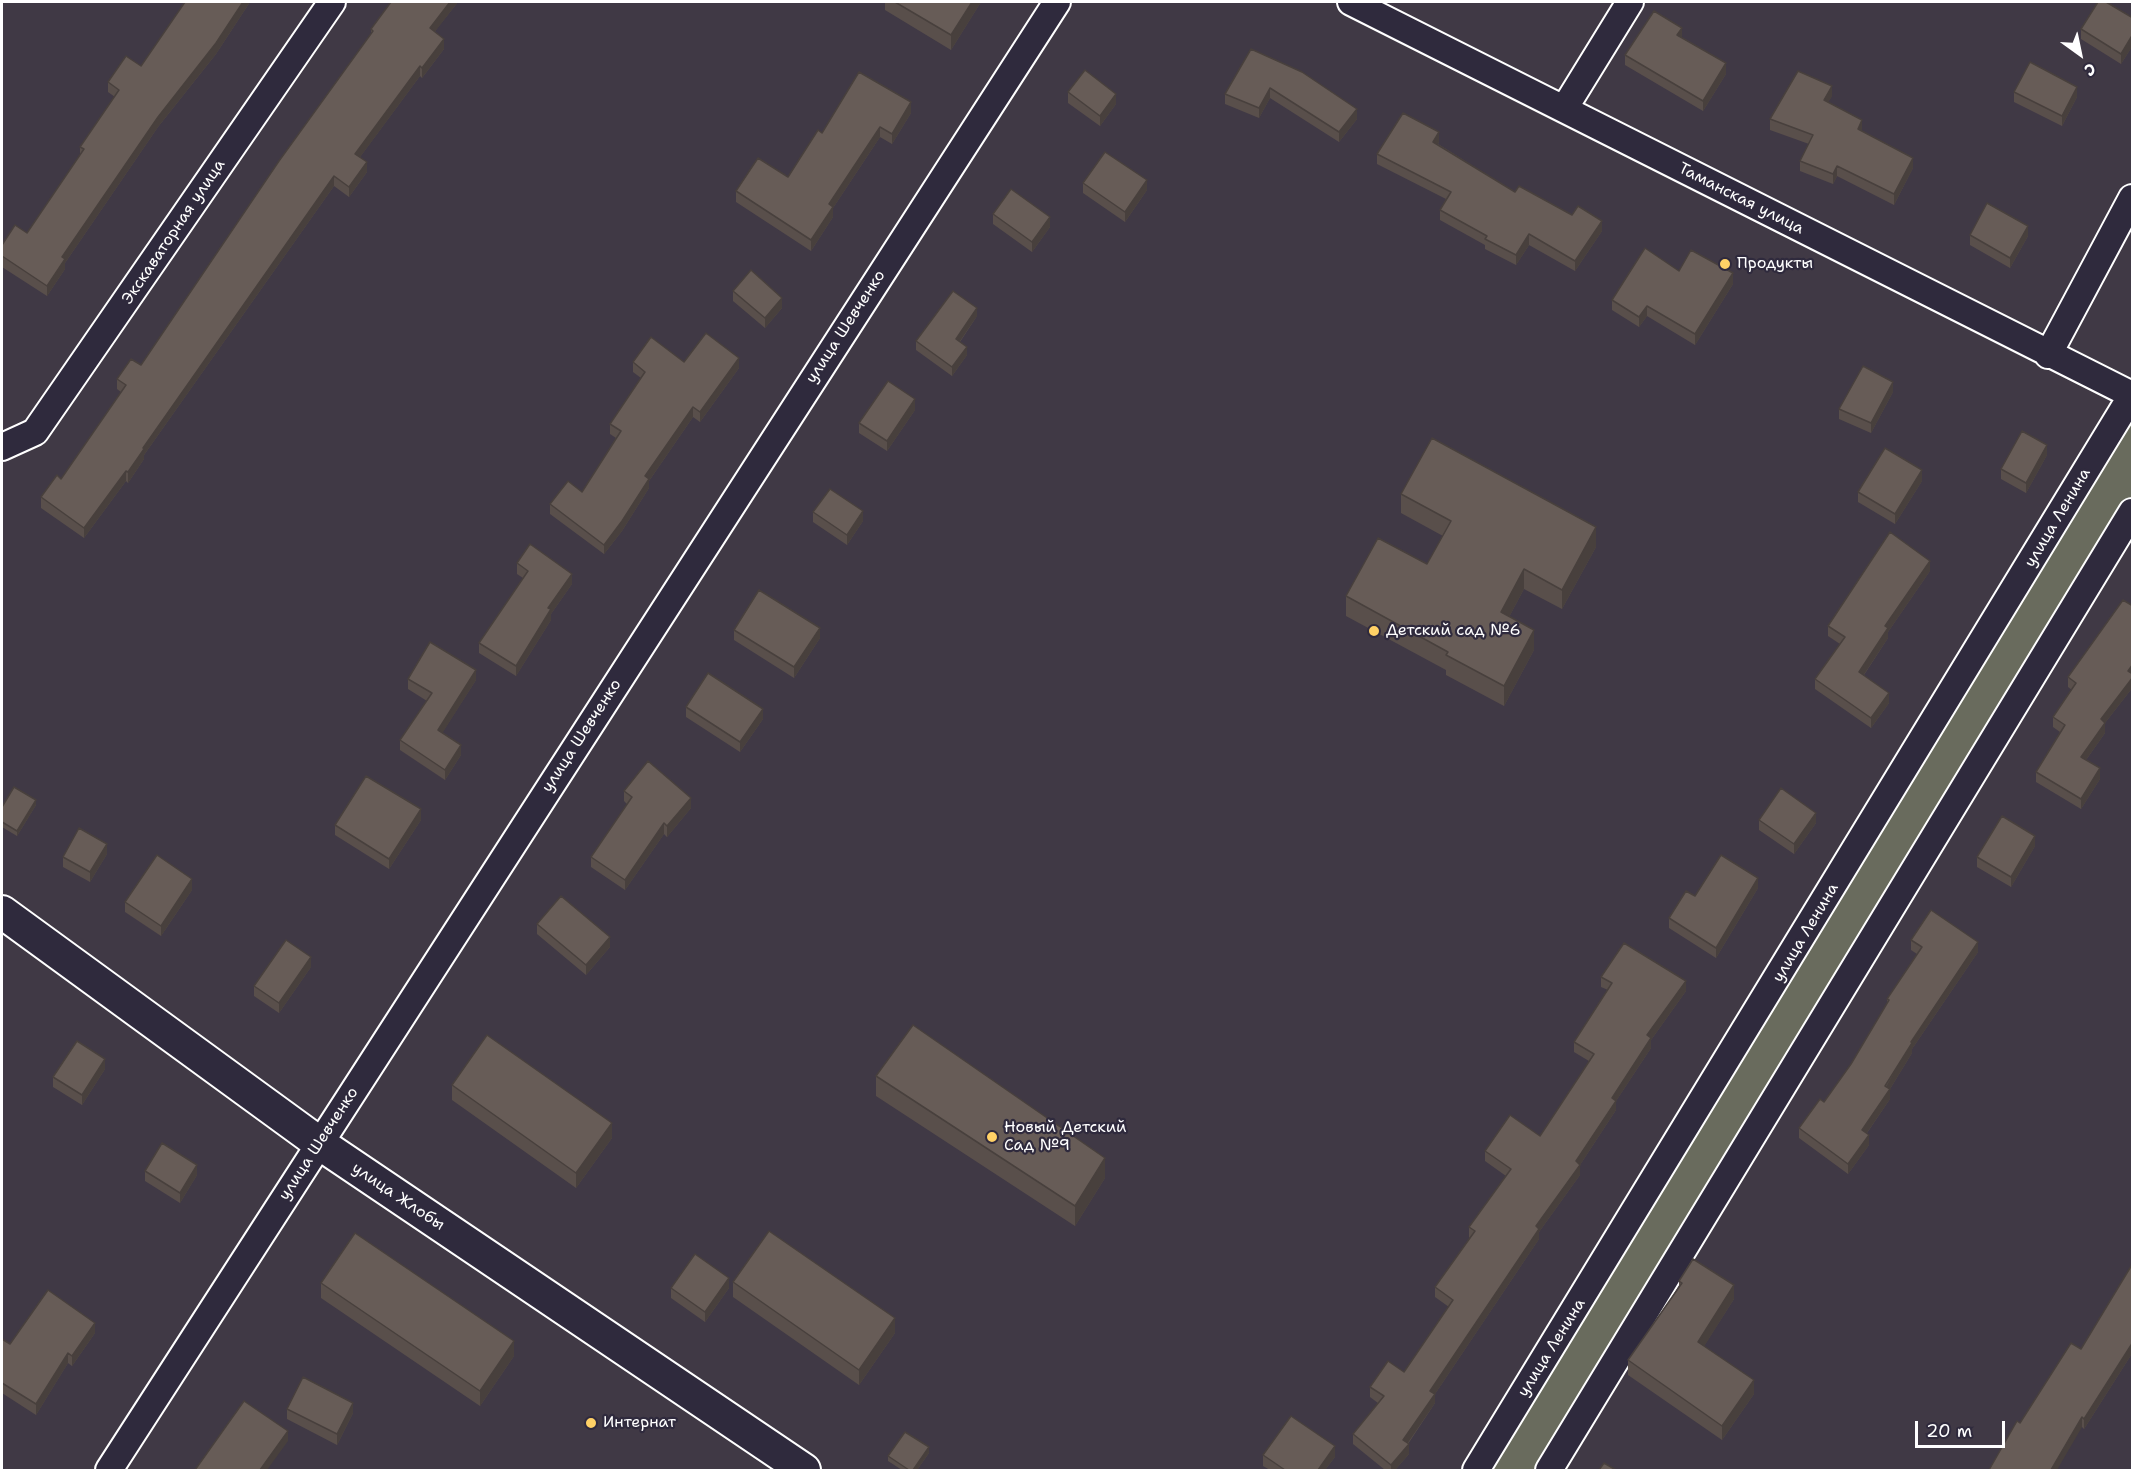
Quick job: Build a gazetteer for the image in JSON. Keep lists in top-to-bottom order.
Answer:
{
  "streets": {
    "street": [
      "Таманская улица",
      "Экскаваторная улица",
      "улица Шевченко",
      "улица Ленина",
      "улица Жлобы"
    ]
  },
  "crossings": [
    ["Таманская улица", "улица Ленина"],
    ["улица Шевченко", "улица Жлобы"]
  ],
  "places": [
    "Продукты",
    "Детский сад №6",
    "Новый Детский Сад №9",
    "Интернат"
  ],
  "scale_bar": "20 m",
  "north": "bottom right"
}
